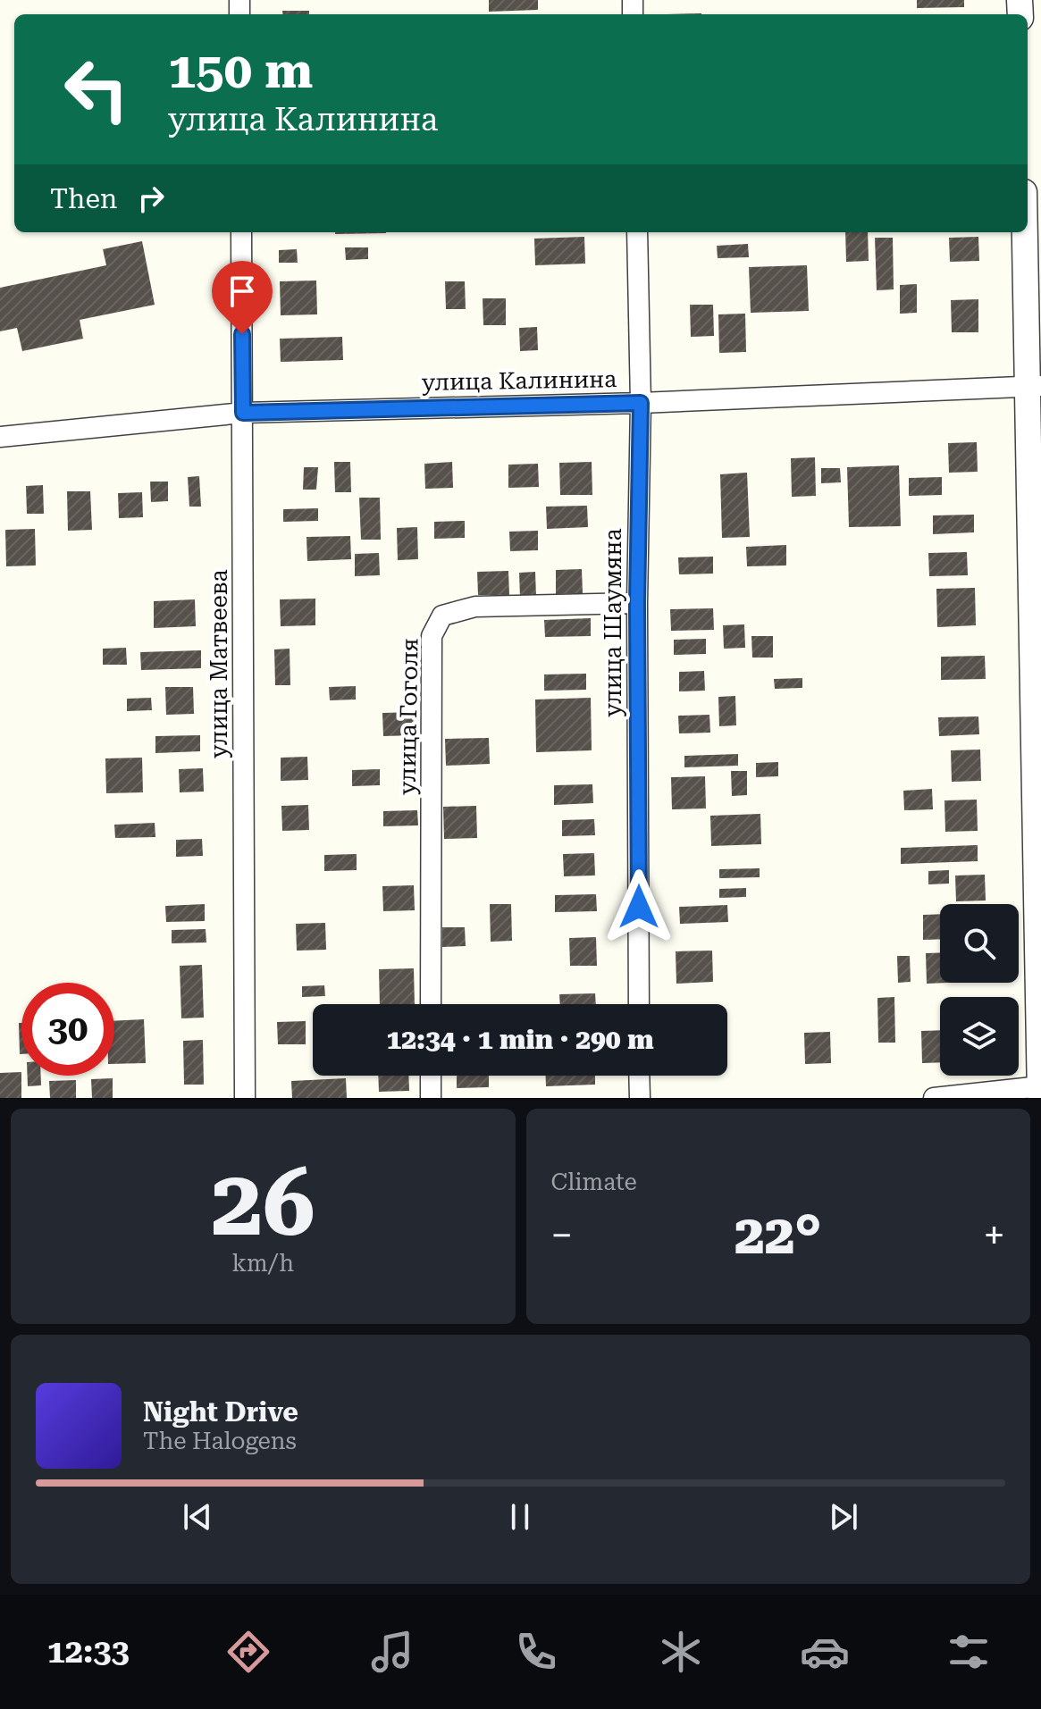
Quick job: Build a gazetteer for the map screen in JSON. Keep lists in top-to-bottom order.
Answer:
{
  "streets": {
    "street": [
      "улица Калинина",
      "улица Шаумяна",
      "улица Матвеева",
      "улица Гоголя"
    ]
  },
  "crossings": [
    ["улица Калинина", "улица Шаумяна"],
    ["улица Калинина", "улица Матвеева"],
    ["улица Шаумяна", "улица Гоголя"]
  ],
  "page": {
    "turn": ["150 m", "улица Калинина"],
    "then": "Then",
    "limit": "30",
    "trip": "12:34 · 1 min · 290 m",
    "tile": [
      ["26", "km/h"],
      "Climate"
    ],
    "heat": ["−", "22°", "+"],
    "song": ["Night Drive", "The Halogens"],
    "tabs": "12:33"
  }
}
